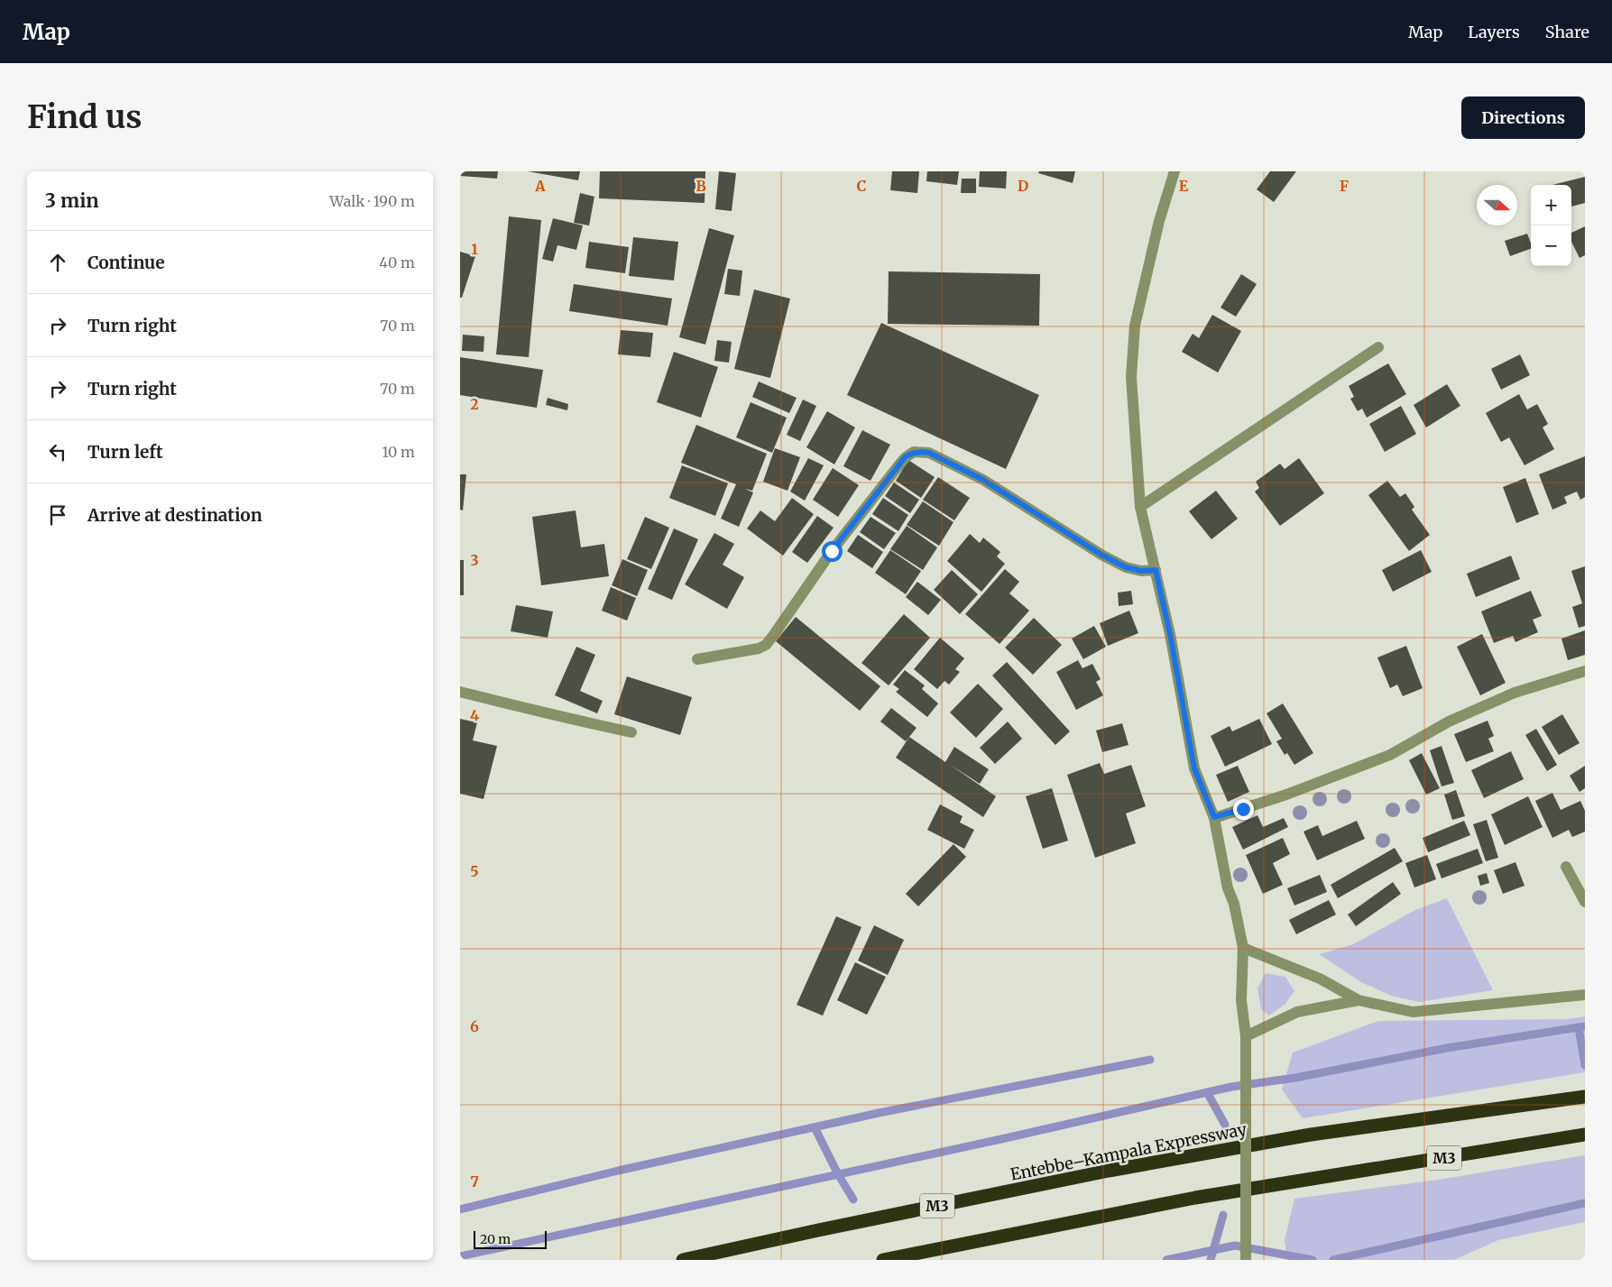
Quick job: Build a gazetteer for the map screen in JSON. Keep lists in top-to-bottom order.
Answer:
{
  "streets": {
    "highway": ["Entebbe–Kampala Expressway", "M3"]
  },
  "scale_bar": "20 m",
  "north": "right",
  "page": {
    "header": "Map",
    "nav": ["Map", "Layers", "Share"],
    "buttons": "Directions",
    "title": "Find us",
    "heading": ["3 min", "Walk · 190 m"],
    "map_buttons": ["+", "−"],
    "list": [
      ["Continue", "40 m"],
      ["Turn right", "70 m"],
      ["Turn right", "70 m"],
      ["Turn left", "10 m"],
      "Arrive at destination"
    ],
    "scale": "20 m"
  },
  "grid": {
    "columns": [
      "A",
      "B",
      "C",
      "D",
      "E",
      "F"
    ],
    "rows": [
      "1",
      "2",
      "3",
      "4",
      "5",
      "6",
      "7"
    ]
  }
}
